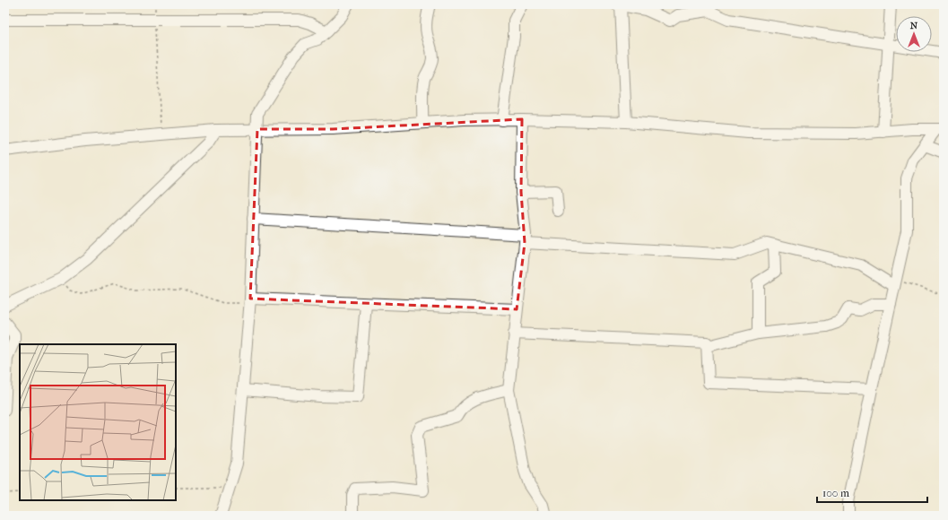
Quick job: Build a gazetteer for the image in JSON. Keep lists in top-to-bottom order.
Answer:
{
  "scale_bar": "100 m",
  "north": "top"
}
